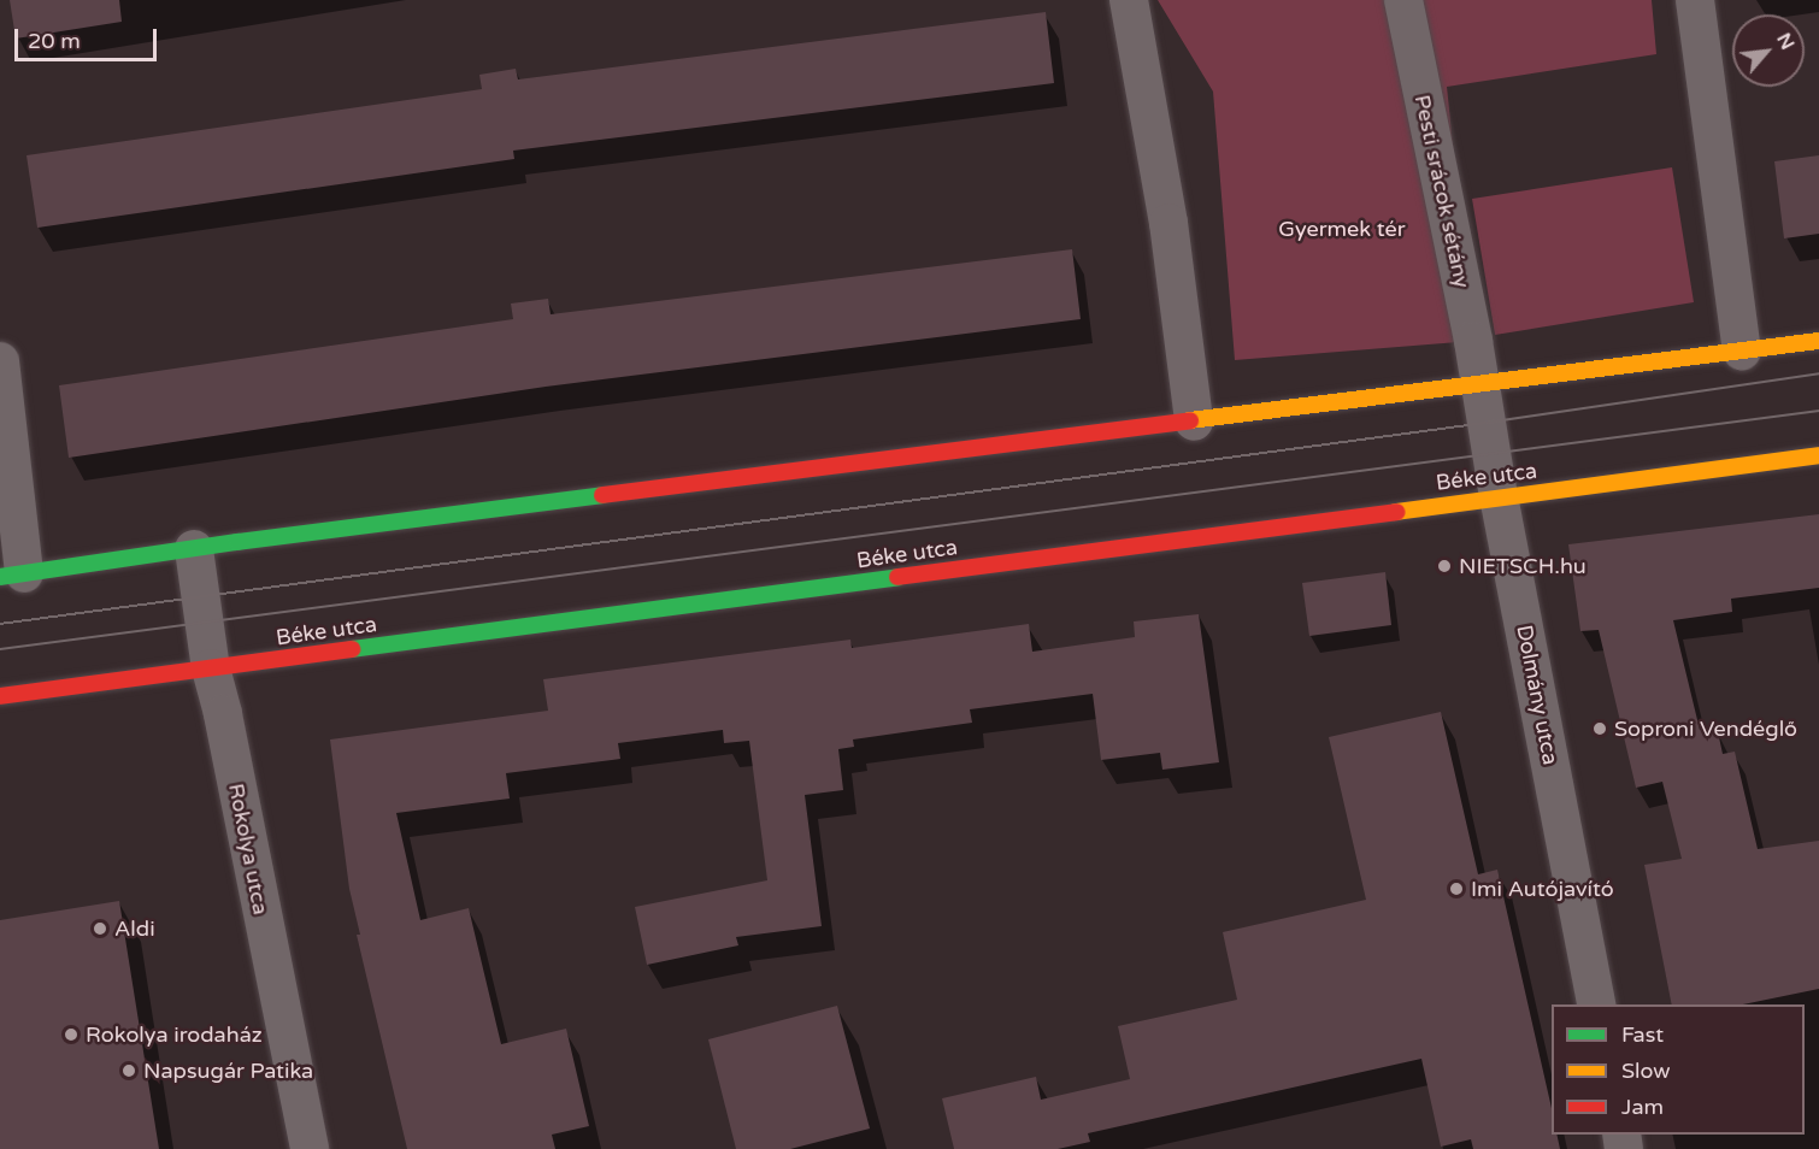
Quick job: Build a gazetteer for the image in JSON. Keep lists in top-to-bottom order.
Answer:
{
  "streets": {
    "main road": ["Béke utca"],
    "street": ["Pesti srácok sétány", "Dolmány utca", "Rokolya utca"]
  },
  "crossings": [
    ["Pesti srácok sétány", "Dolmány utca"],
    ["Béke utca", "Dolmány utca"],
    ["Béke utca", "Rokolya utca"]
  ],
  "parks": ["Gyermek tér"],
  "places": [
    "NIETSCH.hu",
    "Soproni Vendéglő",
    "Imi Autójavító",
    "Aldi",
    "Rokolya irodaház",
    "Napsugár Patika"
  ],
  "legend": ["Fast", "Slow", "Jam"],
  "scale_bar": "20 m",
  "north": "top right"
}
